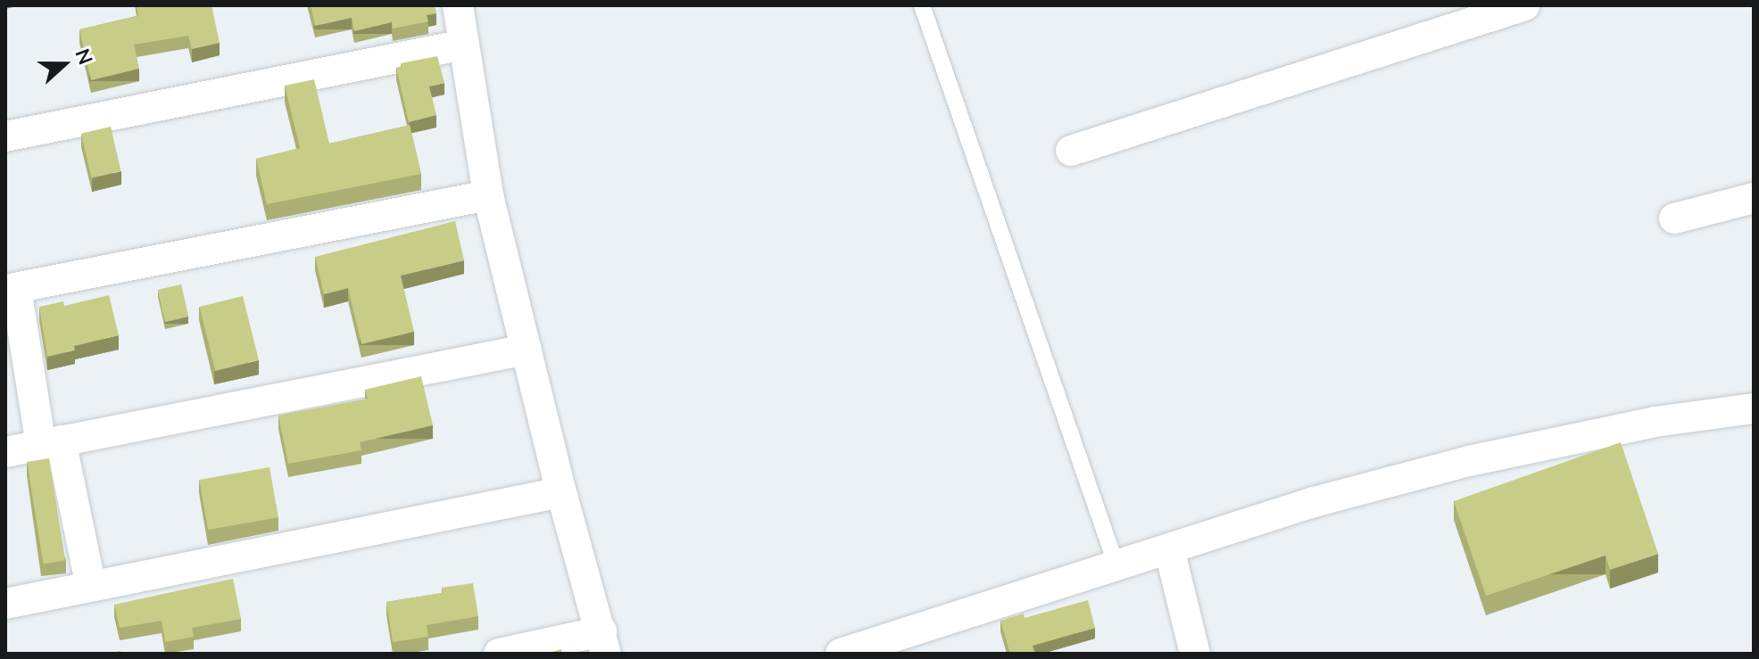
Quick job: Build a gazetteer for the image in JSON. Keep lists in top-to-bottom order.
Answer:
{
  "north": "right"
}
